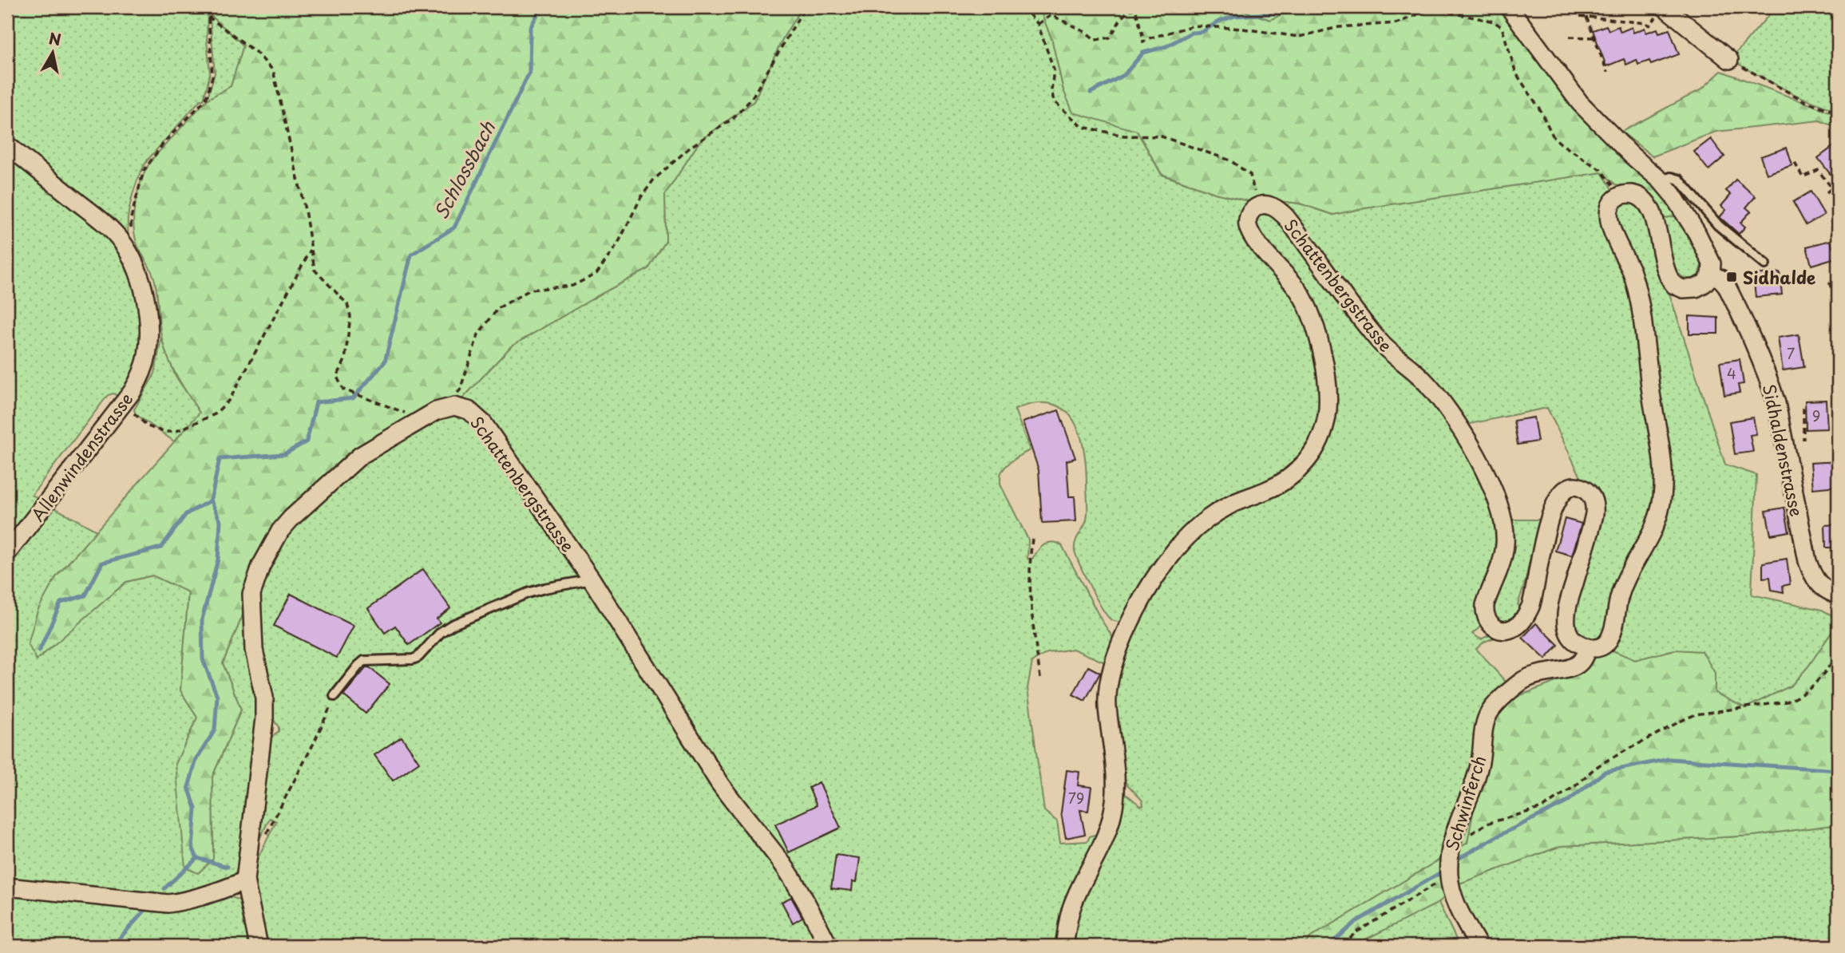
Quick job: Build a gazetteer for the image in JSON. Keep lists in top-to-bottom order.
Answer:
{
  "streets": {
    "street": [
      "Schattenbergstrasse",
      "Sidhaldenstrasse",
      "Allenwindenstrasse",
      "Schwinferch"
    ]
  },
  "crossings": [
    ["Schattenbergstrasse", "Schwinferch"]
  ],
  "water": ["Schlossbach"],
  "places": {
    "transit": ["Sidhalde"]
  },
  "house_numbers": [
    "7",
    "4",
    "9",
    "79"
  ],
  "north": "top"
}
